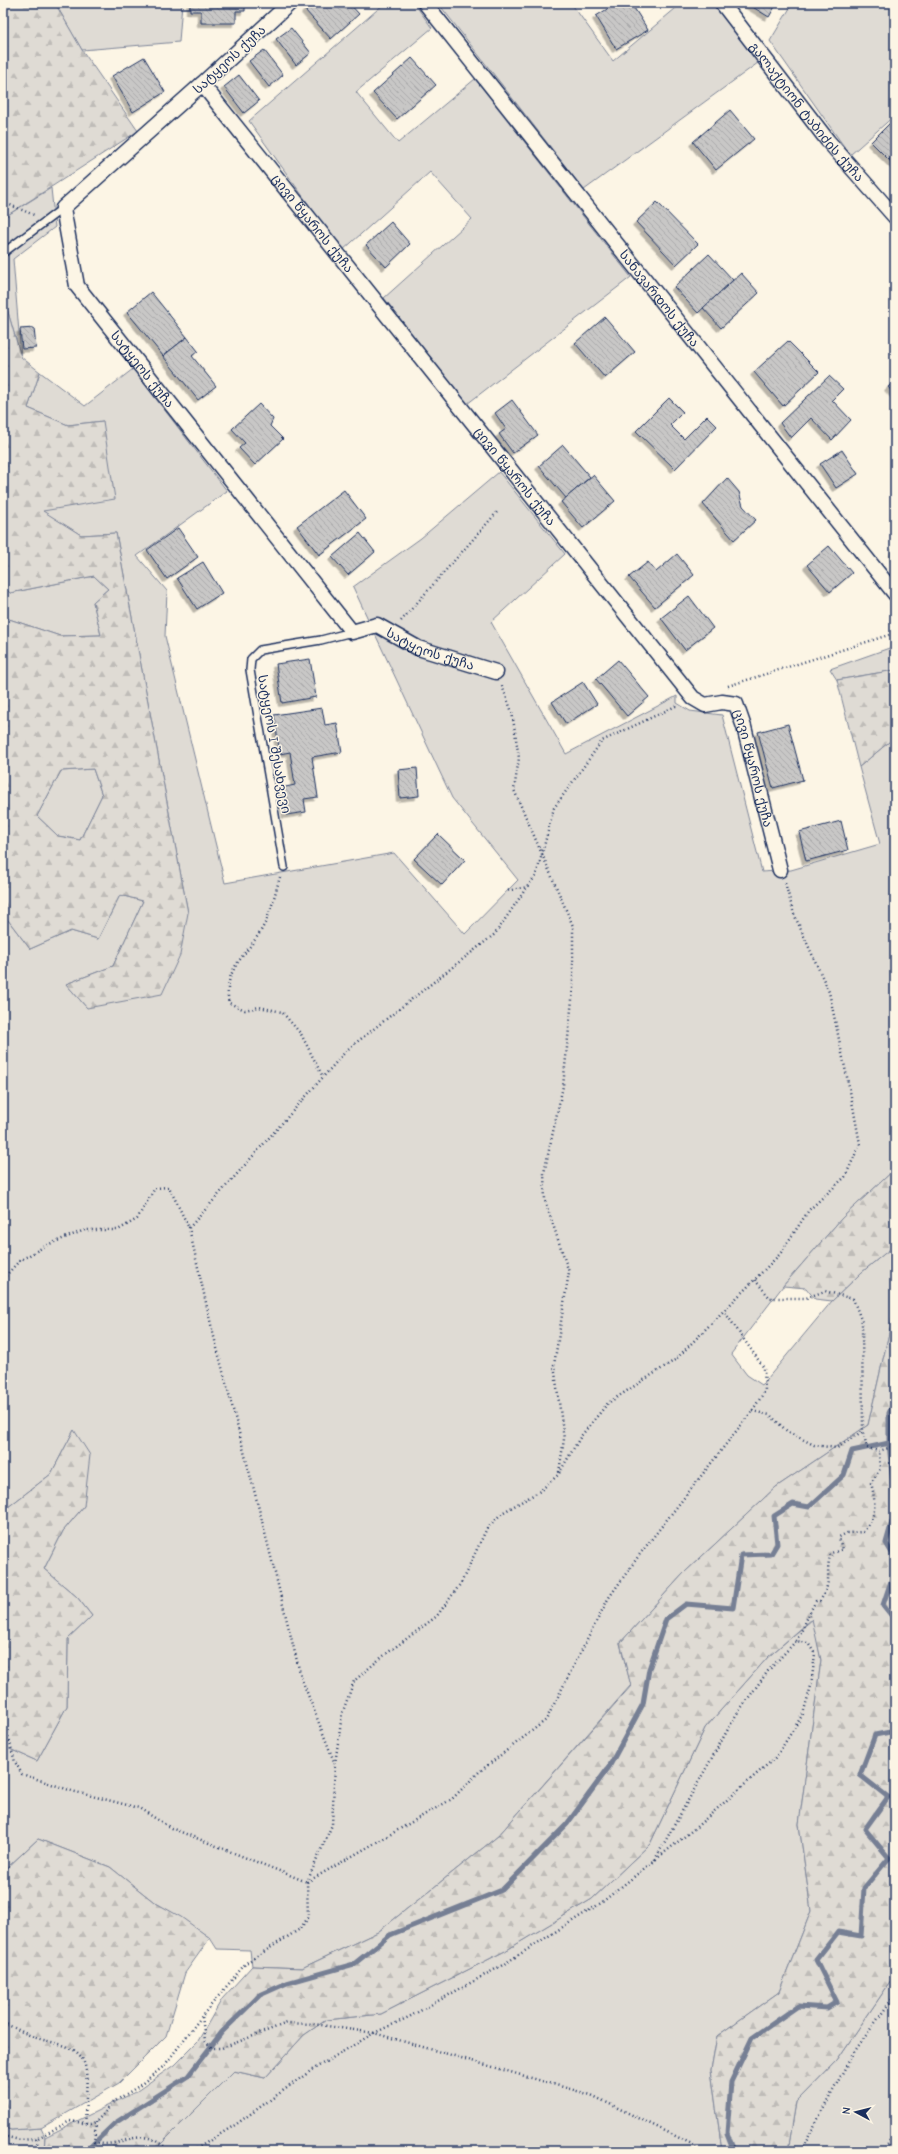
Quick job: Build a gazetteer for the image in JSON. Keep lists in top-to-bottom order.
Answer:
{
  "streets": {
    "street": [
      "სატყეოს ქუჩა",
      "გალაქტიონ ტაბიძის ქუჩა",
      "ცივი წყაროს ქუჩა",
      "სანავარდოს ქუჩა"
    ],
    "lane": ["სატყეოს I შესახვევი"]
  },
  "crossings": [
    ["სატყეოს ქუჩა", "ცივი წყაროს ქუჩა"],
    ["სატყეოს ქუჩა", "სატყეოს I შესახვევი"]
  ],
  "north": "left"
}
